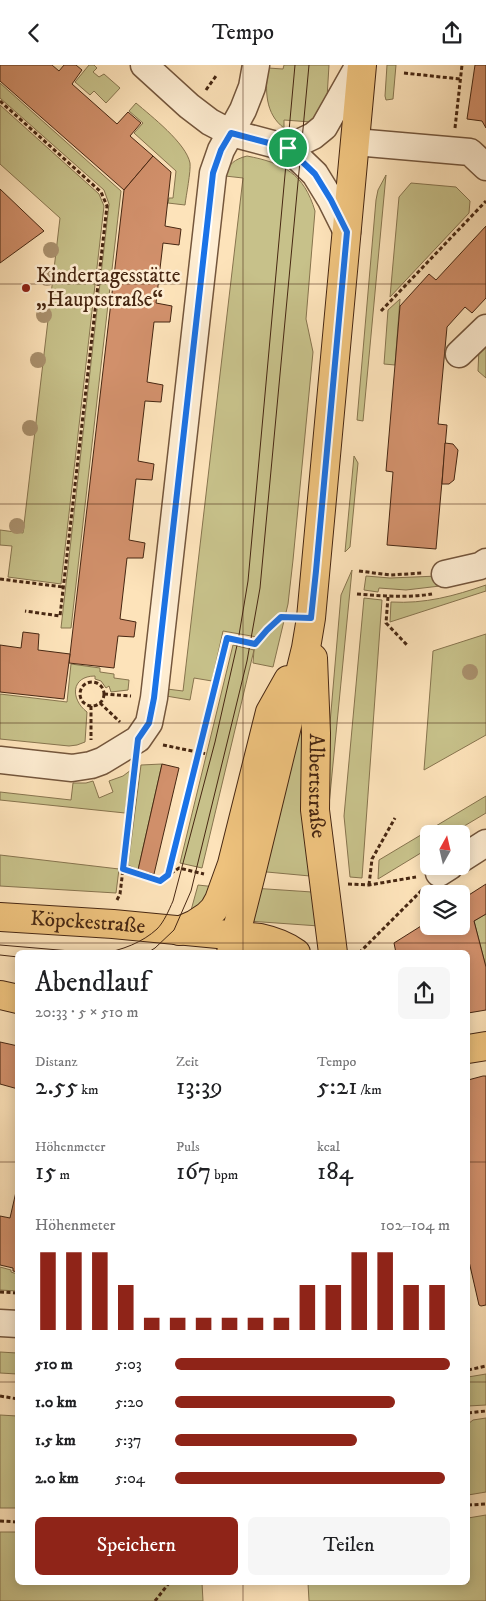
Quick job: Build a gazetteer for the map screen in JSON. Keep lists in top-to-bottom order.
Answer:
{
  "streets": {
    "main road": ["Albertstraße", "Köpckestraße"]
  },
  "crossings": [
    ["Albertstraße", "Köpckestraße"]
  ],
  "places": ["Kindertagesstätte „Hauptstraße“"],
  "north": "top",
  "page": {
    "header": "Tempo",
    "heading": ["Abendlauf", "20:33 · 5 × 510 m"],
    "stats": [
      ["Distanz", "2.55 km"],
      ["Zeit", "13:39"],
      ["Tempo", "5:21 /km"],
      ["Höhenmeter", "15 m"],
      ["Puls", "167 bpm"],
      ["kcal", "184"]
    ],
    "chart": ["Höhenmeter", "102–104 m"],
    "list": [
      {
        "name": "510 m",
        "note": "5:03"
      },
      {
        "name": "1.0 km",
        "note": "5:20"
      },
      {
        "name": "1.5 km",
        "note": "5:37"
      },
      {
        "name": "2.0 km",
        "note": "5:04"
      }
    ],
    "buttons": ["Speichern", "Teilen"]
  }
}
